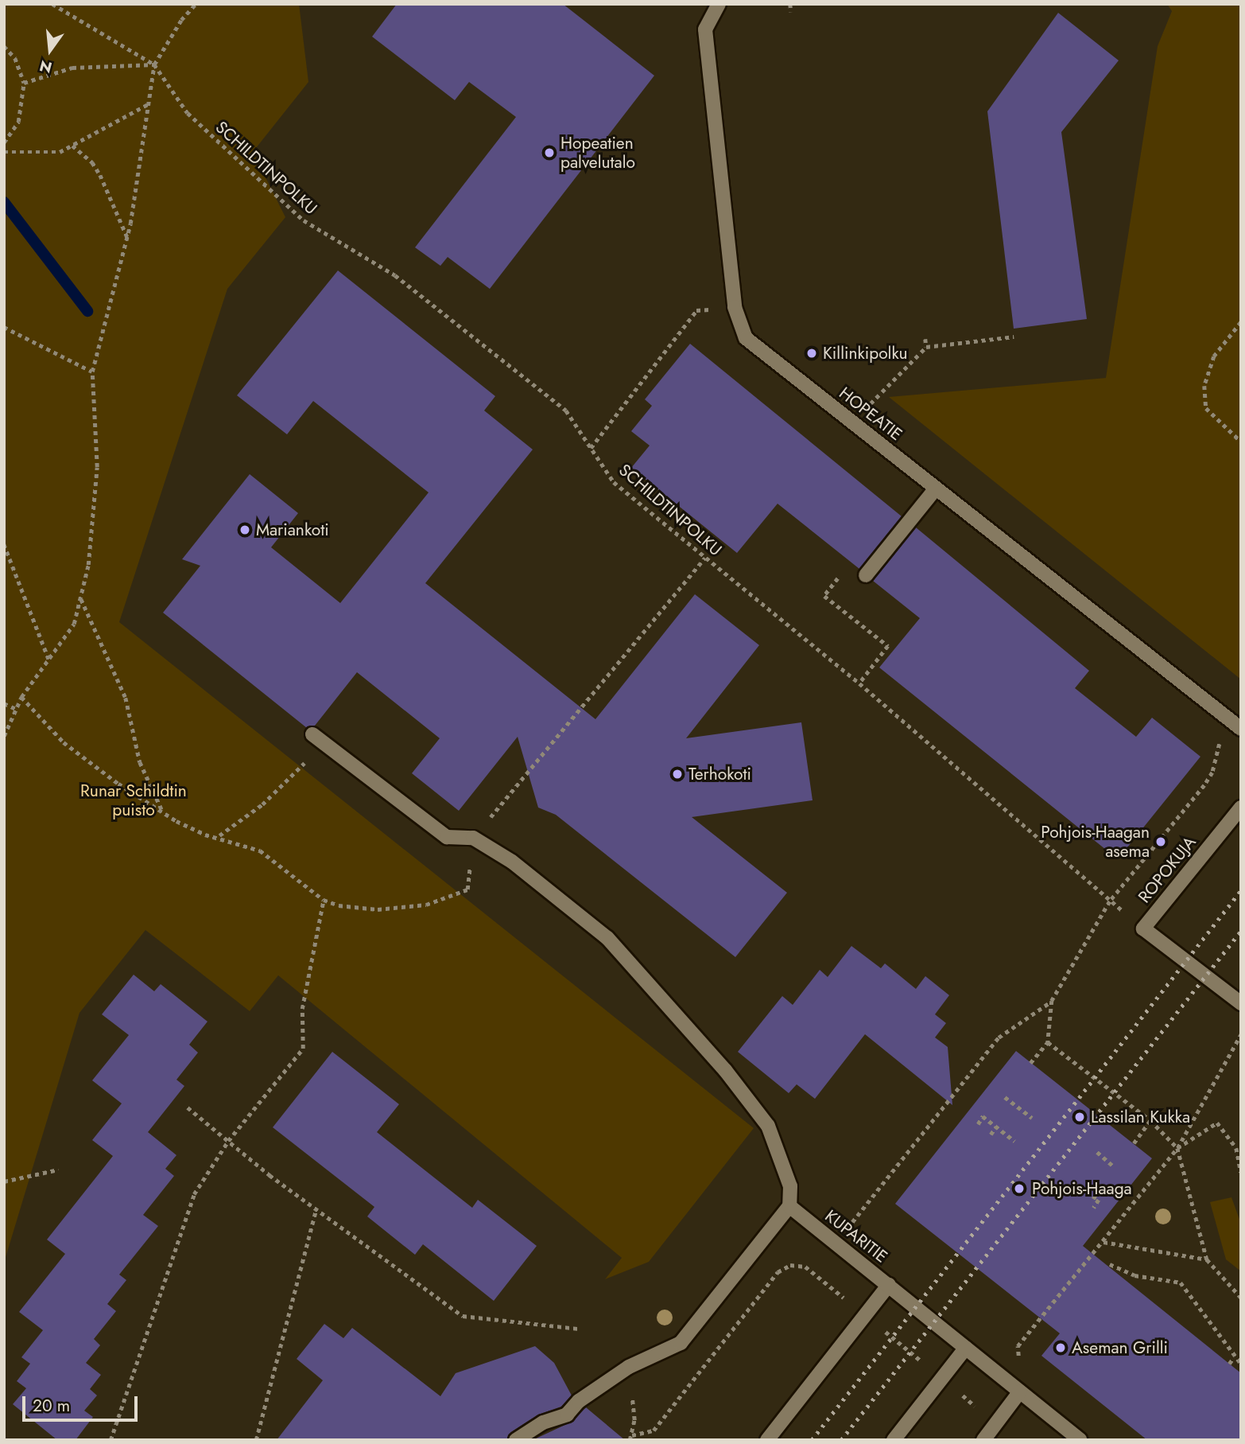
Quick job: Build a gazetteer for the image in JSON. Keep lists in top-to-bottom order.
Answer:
{
  "streets": {
    "street": ["HOPEATIE", "ROPOKUJA", "KUPARITIE"],
    "path": ["SCHILDTINPOLKU"]
  },
  "parks": ["Runar Schildtin puisto"],
  "places": [
    "Hopeatien palvelutalo",
    "Killinkipolku",
    "Mariankoti",
    "Terhokoti",
    "Pohjois-Haagan asema",
    "Lassilan Kukka",
    "Pohjois-Haaga",
    "Aseman Grilli"
  ],
  "scale_bar": "20 m",
  "north": "bottom"
}
